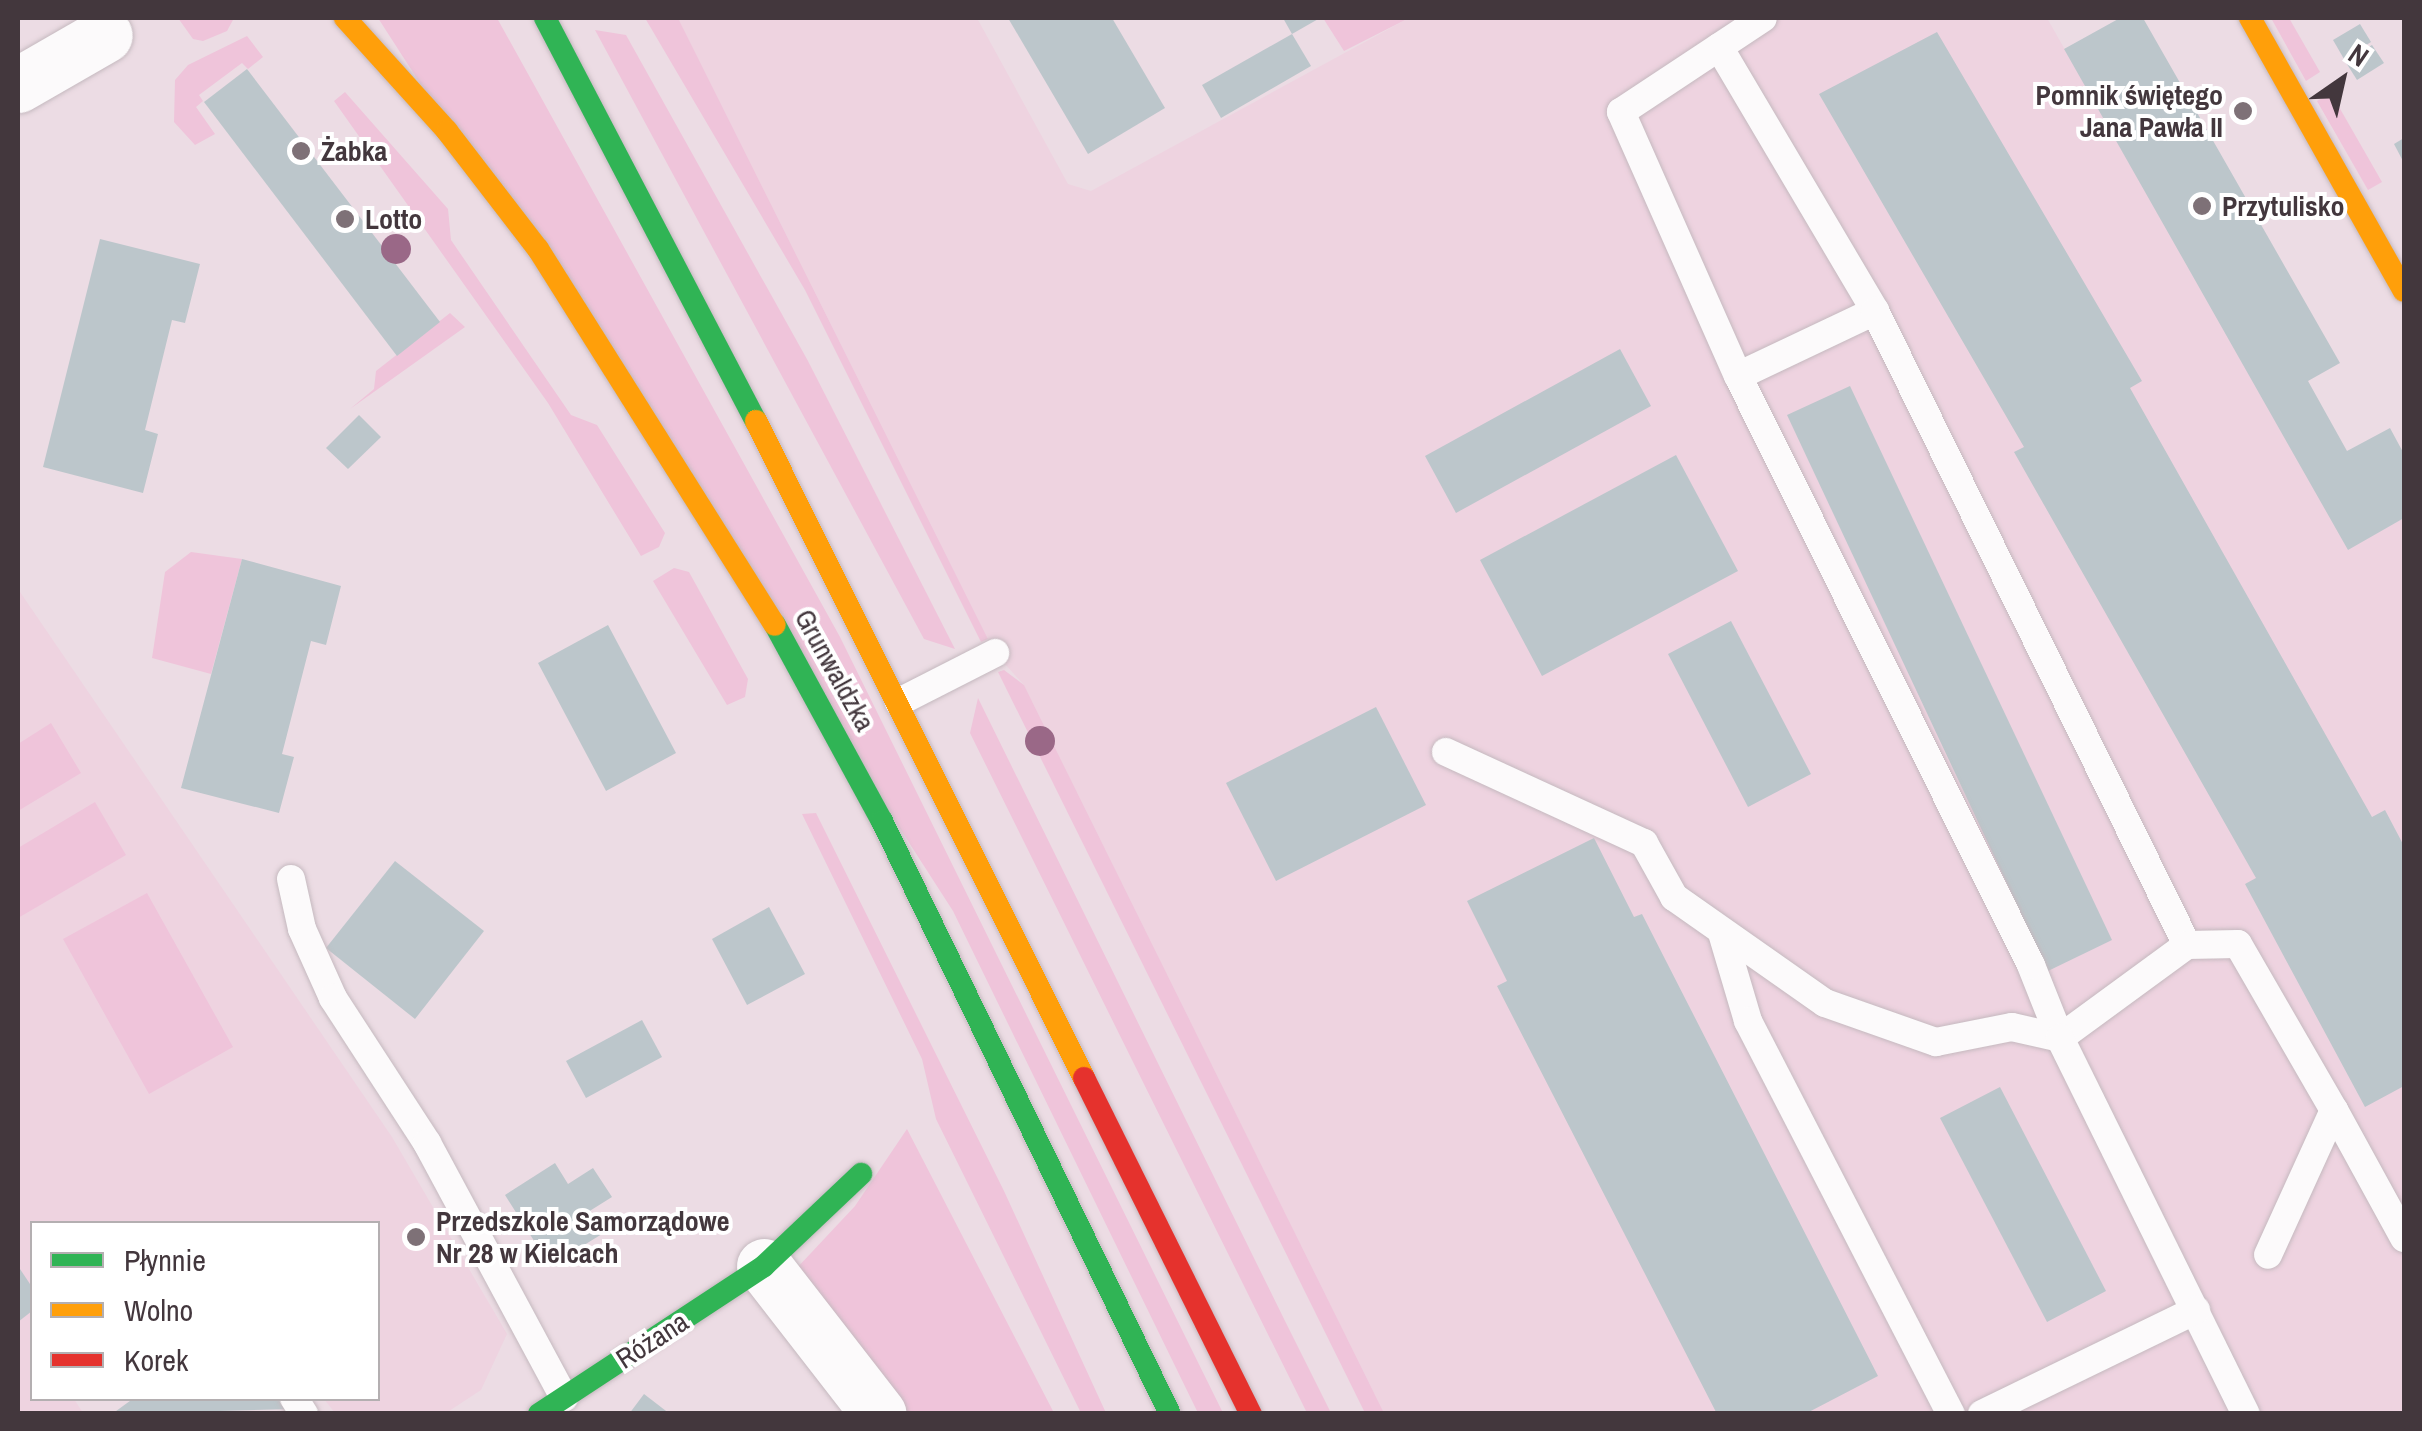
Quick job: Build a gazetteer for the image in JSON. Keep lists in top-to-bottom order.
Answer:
{
  "streets": {
    "main road": ["Grunwaldzka", "Różana"]
  },
  "places": [
    "Pomnik świętego Jana Pawła II",
    "Żabka",
    "Przytulisko",
    "Lotto",
    "Przedszkole Samorządowe Nr 28 w Kielcach"
  ],
  "legend": ["Płynnie", "Wolno", "Korek"],
  "north": "top right"
}
